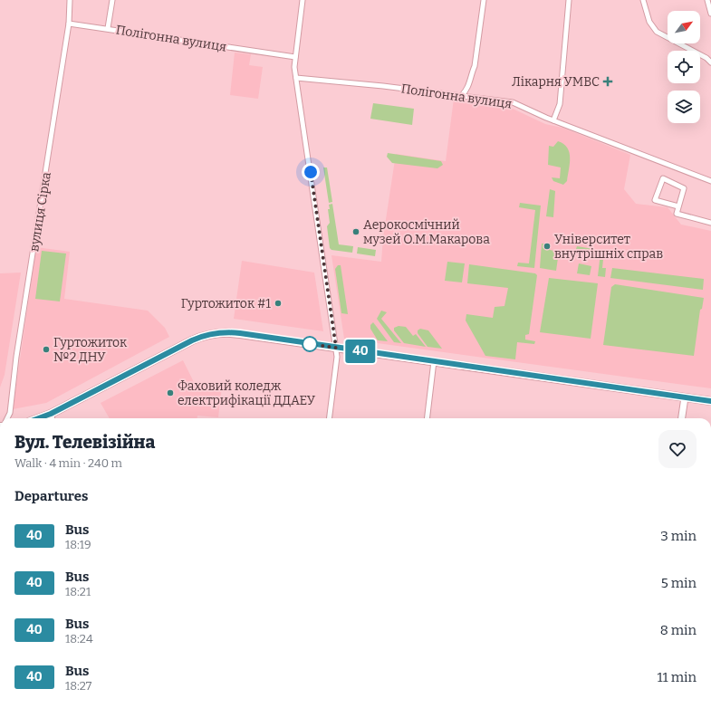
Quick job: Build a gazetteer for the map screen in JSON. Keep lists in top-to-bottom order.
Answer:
{
  "streets": {
    "street": ["Полігонна вулиця", "вулиця Сірка"]
  },
  "crossings": [
    ["Полігонна вулиця", "вулиця Сірка"]
  ],
  "places": {
    "health": ["Лікарня УМВС"],
    "other": [
      "Аерокосмічний музей О.М.Макарова",
      "Університет внутрішніх справ",
      "Гуртожиток #1",
      "Гуртожиток №2 ДНУ",
      "Фаховий коледж електрифікації ДДАЕУ"
    ]
  },
  "lines": ["bus line 40"],
  "north": "top right",
  "page": {
    "on_map": "40",
    "heading": [
      ["Вул. Телевізійна", "Walk · 4 min · 240 m"],
      "Departures"
    ],
    "list": [
      {
        "mark": "40",
        "name": "Bus",
        "note": "18:19",
        "value": "3 min"
      },
      {
        "mark": "40",
        "name": "Bus",
        "note": "18:21",
        "value": "5 min"
      },
      {
        "mark": "40",
        "name": "Bus",
        "note": "18:24",
        "value": "8 min"
      },
      {
        "mark": "40",
        "name": "Bus",
        "note": "18:27",
        "value": "11 min"
      }
    ]
  }
}
